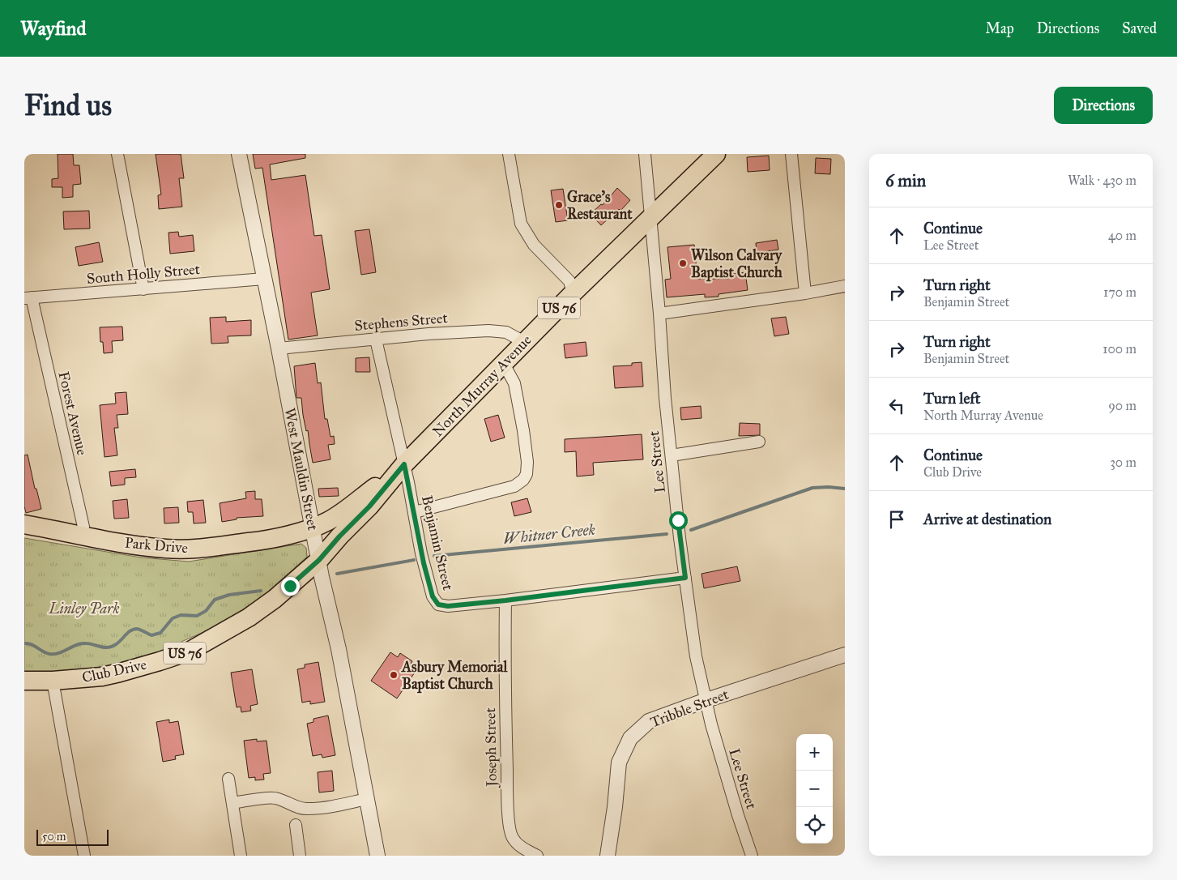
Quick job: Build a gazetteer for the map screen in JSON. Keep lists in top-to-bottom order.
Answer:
{
  "streets": {
    "main road": [
      "US 76",
      "North Murray Avenue",
      "Park Drive",
      "Club Drive"
    ],
    "street": [
      "South Holly Street",
      "Stephens Street",
      "Forest Avenue",
      "Lee Street",
      "West Mauldin Street",
      "Benjamin Street",
      "Tribble Street",
      "Joseph Street"
    ]
  },
  "crossings": [
    ["South Holly Street", "Forest Avenue"],
    ["South Holly Street", "West Mauldin Street"],
    ["Stephens Street", "North Murray Avenue"],
    ["Stephens Street", "West Mauldin Street"],
    ["Stephens Street", "Benjamin Street"],
    ["North Murray Avenue", "Lee Street"],
    ["North Murray Avenue", "West Mauldin Street"],
    ["North Murray Avenue", "Benjamin Street"],
    ["North Murray Avenue", "Park Drive"],
    ["North Murray Avenue", "Club Drive"],
    ["Forest Avenue", "Park Drive"],
    ["Lee Street", "Benjamin Street"],
    ["Lee Street", "Tribble Street"],
    ["West Mauldin Street", "Park Drive"],
    ["West Mauldin Street", "Club Drive"],
    ["Benjamin Street", "Joseph Street"]
  ],
  "water": ["Whitner Creek"],
  "parks": ["Linley Park"],
  "places": ["Grace's Restaurant", "Wilson Calvary Baptist Church", "Asbury Memorial Baptist Church"],
  "scale_bar": "50 m",
  "page": {
    "header": "Wayfind",
    "nav": ["Map", "Directions", "Saved"],
    "buttons": "Directions",
    "title": "Find us",
    "heading": ["6 min", "Walk · 430 m"],
    "list": [
      ["Continue", "Lee Street", "40 m"],
      ["Turn right", "Benjamin Street", "170 m"],
      ["Turn right", "Benjamin Street", "100 m"],
      ["Turn left", "North Murray Avenue", "90 m"],
      ["Continue", "Club Drive", "30 m"],
      "Arrive at destination"
    ],
    "map_buttons": ["+", "−"],
    "scale": "50 m"
  }
}
